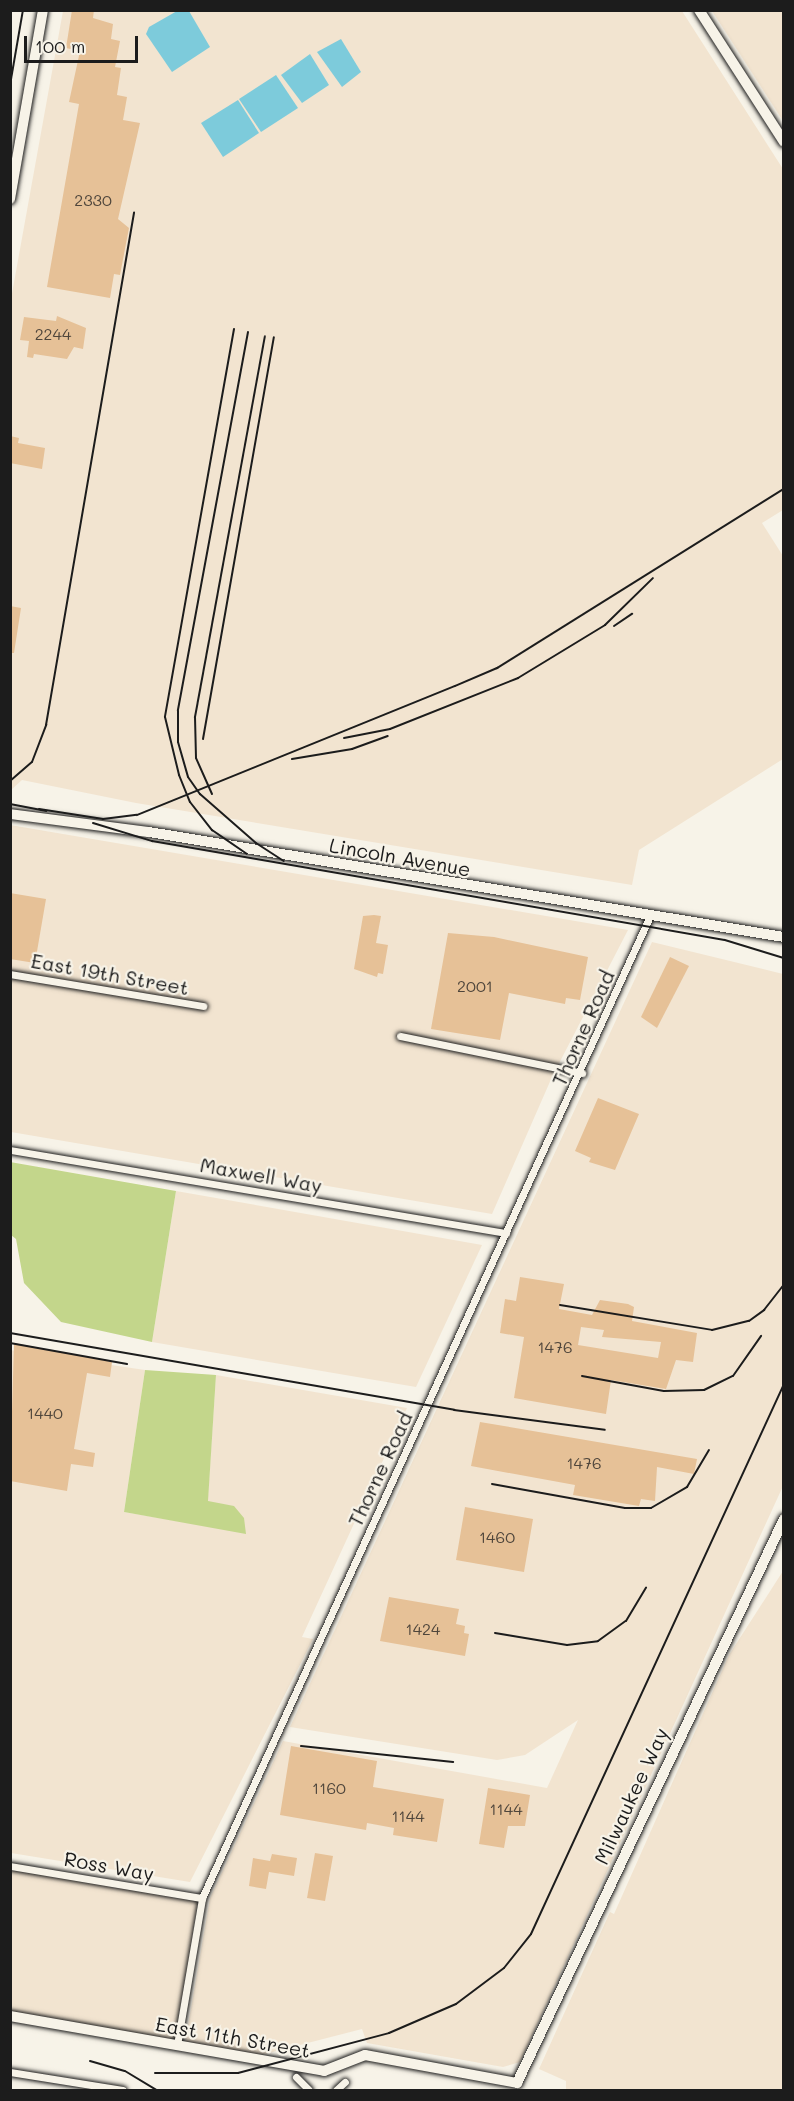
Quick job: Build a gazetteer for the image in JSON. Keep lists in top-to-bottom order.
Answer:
{
  "streets": {
    "street": [
      "Lincoln Avenue",
      "East 19th Street",
      "Thorne Road",
      "Maxwell Way",
      "Milwaukee Way",
      "Ross Way",
      "East 11th Street"
    ]
  },
  "crossings": [
    ["Lincoln Avenue", "Thorne Road"],
    ["Thorne Road", "Maxwell Way"],
    ["Thorne Road", "Ross Way"],
    ["Thorne Road", "East 11th Street"],
    ["Milwaukee Way", "East 11th Street"]
  ],
  "house_numbers": [
    "2330",
    "2244",
    "2001",
    "1476",
    "1440",
    "1476",
    "1460",
    "1424",
    "1160",
    "1144",
    "1144"
  ],
  "scale_bar": "100 m"
}
